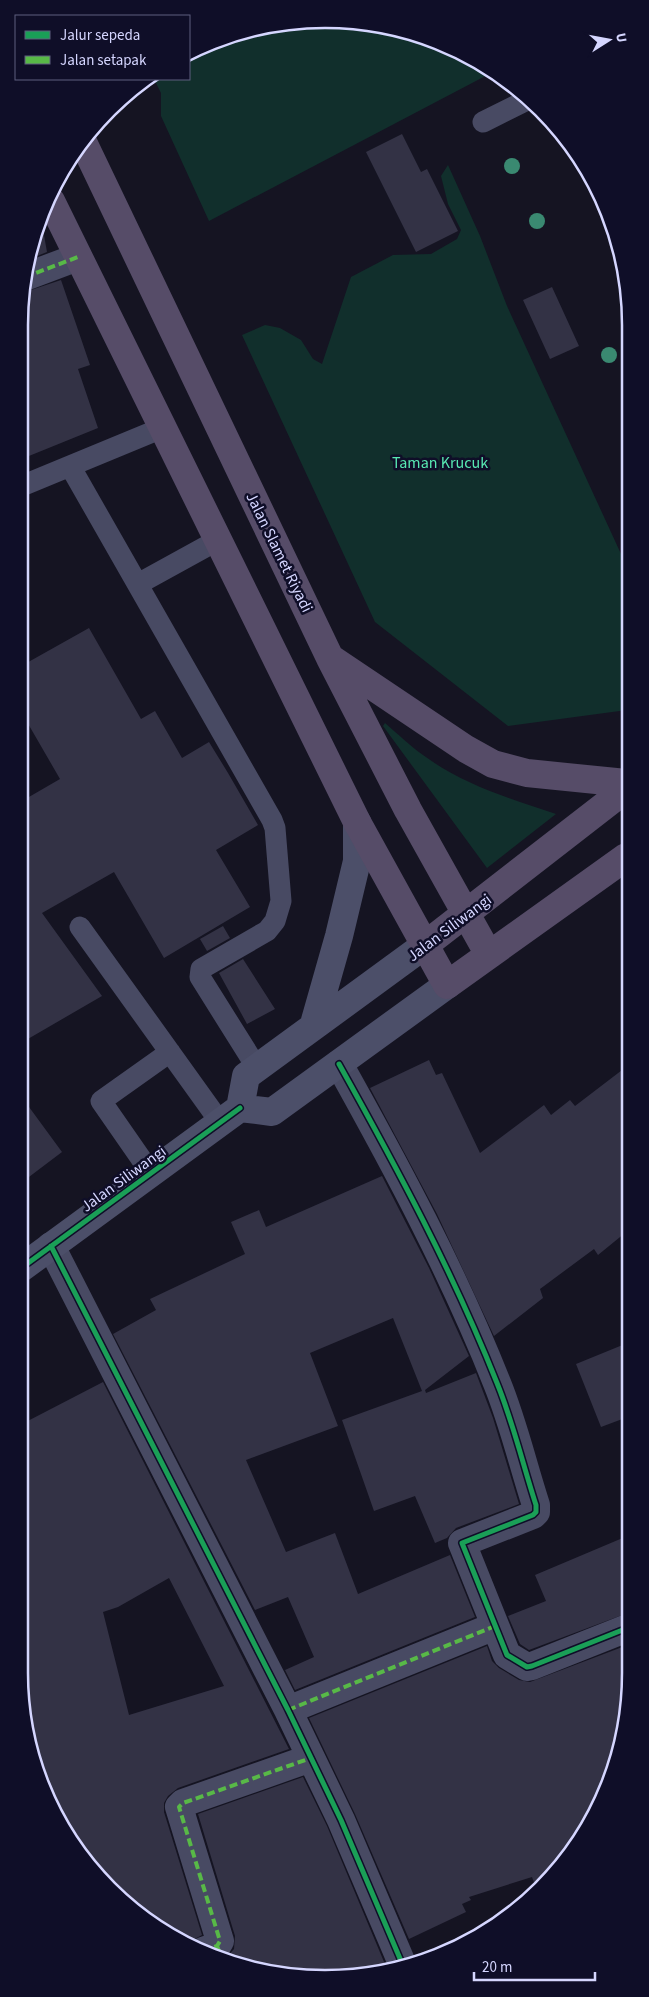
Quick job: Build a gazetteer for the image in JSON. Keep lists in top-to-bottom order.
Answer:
{
  "streets": {
    "highway": ["Jalan Slamet Riyadi", "Jalan Siliwangi"]
  },
  "crossings": [
    ["Jalan Slamet Riyadi", "Jalan Siliwangi"]
  ],
  "parks": ["Taman Krucuk"],
  "legend": ["Jalur sepeda", "Jalan setapak"],
  "scale_bar": "20 m",
  "north": "right"
}
